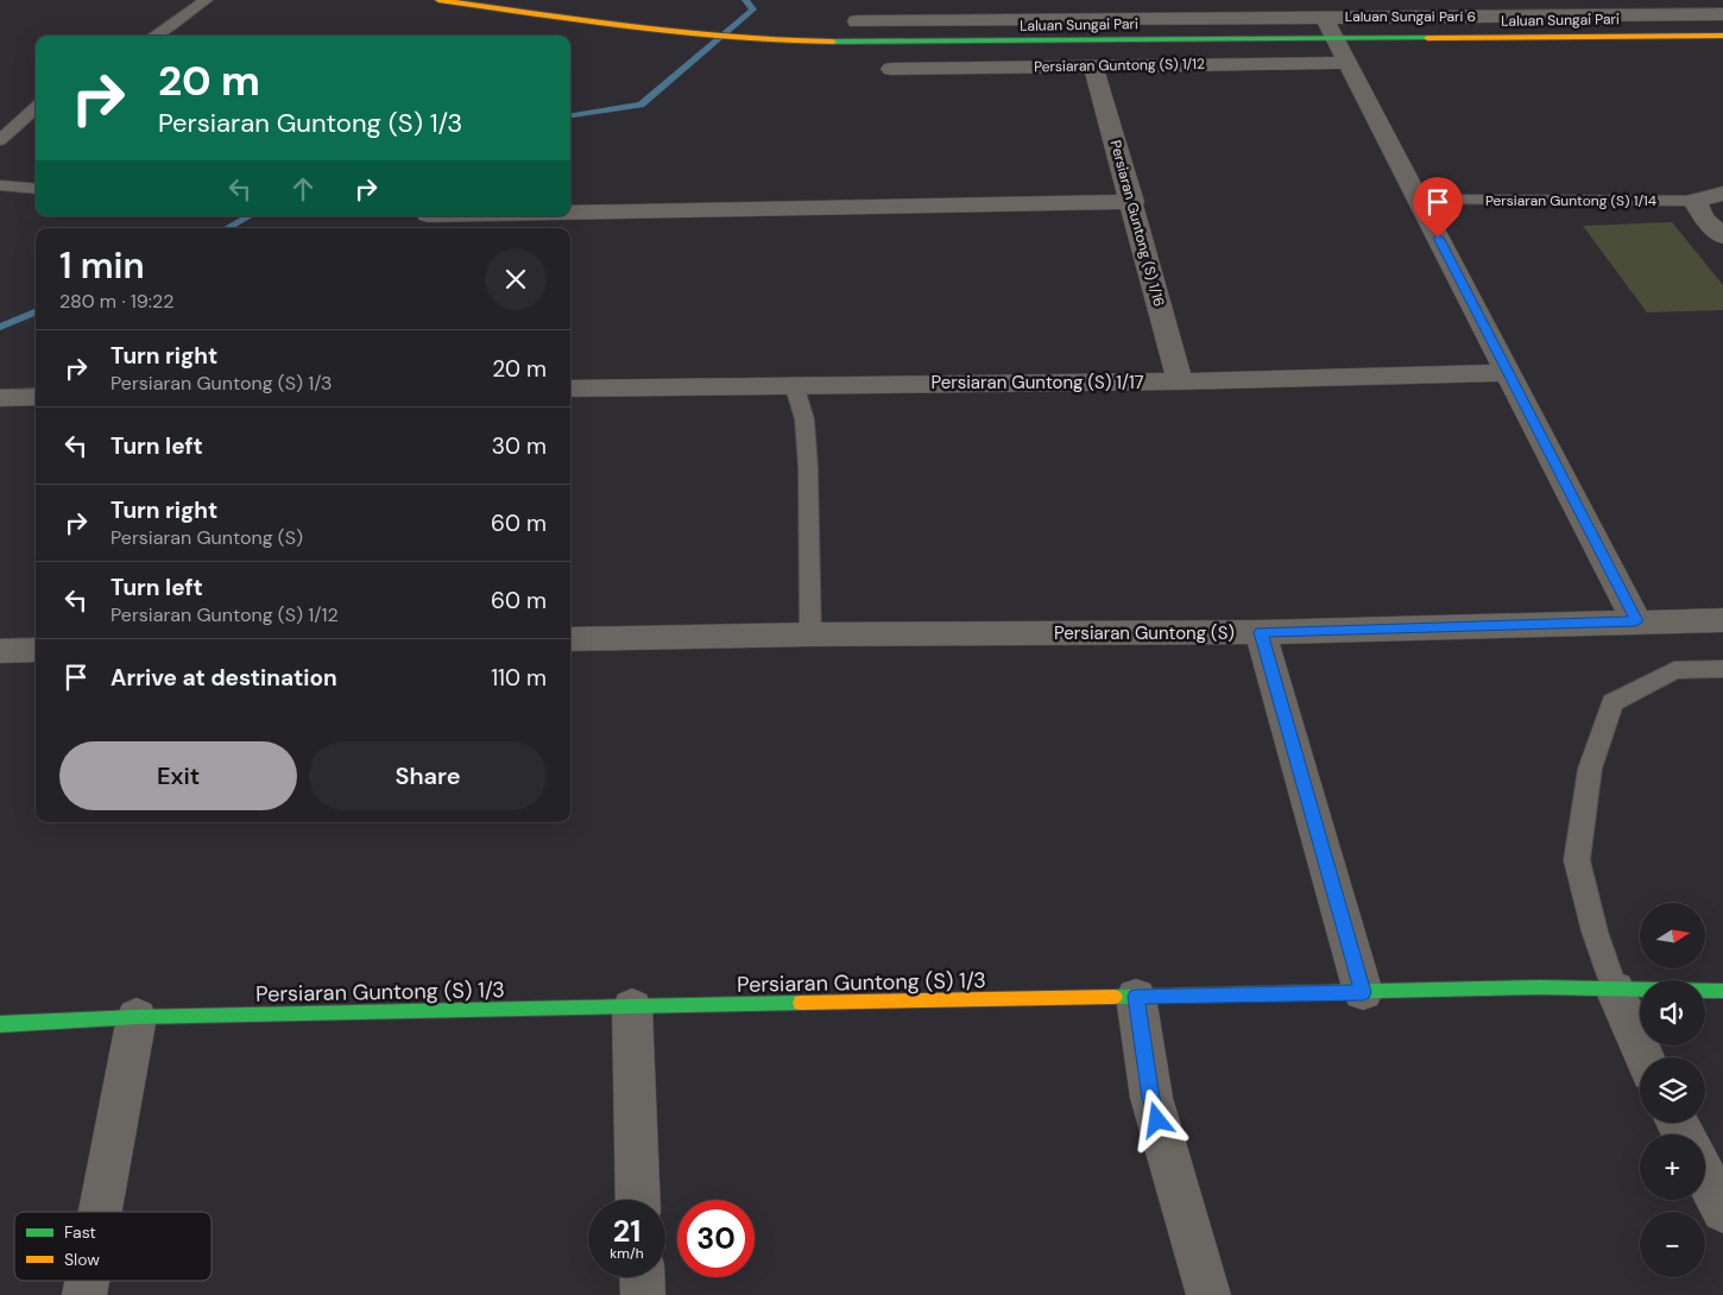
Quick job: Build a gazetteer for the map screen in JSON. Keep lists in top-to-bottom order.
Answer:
{
  "streets": {
    "main road": ["Laluan Sungai Pari", "Persiaran Guntong (S) 1/3"],
    "street": [
      "Laluan Sungai Pari 6",
      "Persiaran Guntong (S) 1/12",
      "Persiaran Guntong (S) 1/14",
      "Persiaran Guntong (S) 1/16",
      "Persiaran Guntong (S) 1/17",
      "Persiaran Guntong (S)"
    ]
  },
  "crossings": [
    ["Persiaran Guntong (S) 1/12", "Persiaran Guntong (S) 1/16"],
    ["Persiaran Guntong (S) 1/16", "Persiaran Guntong (S) 1/17"]
  ],
  "legend": ["Fast", "Slow"],
  "north": "right",
  "page": {
    "turn": ["20 m", "Persiaran Guntong (S) 1/3"],
    "heading": ["1 min", "280 m · 19:22"],
    "list": [
      {
        "name": "Turn right",
        "note": "Persiaran Guntong (S) 1/3",
        "value": "20 m"
      },
      {
        "name": "Turn left",
        "value": "30 m"
      },
      {
        "name": "Turn right",
        "note": "Persiaran Guntong (S)",
        "value": "60 m"
      },
      {
        "name": "Turn left",
        "note": "Persiaran Guntong (S) 1/12",
        "value": "60 m"
      },
      {
        "name": "Arrive at destination",
        "value": "110 m"
      }
    ],
    "buttons": ["Exit", "Share"],
    "map_buttons": ["+", "−"],
    "speed": "21 km/h",
    "limit": "30"
  }
}
